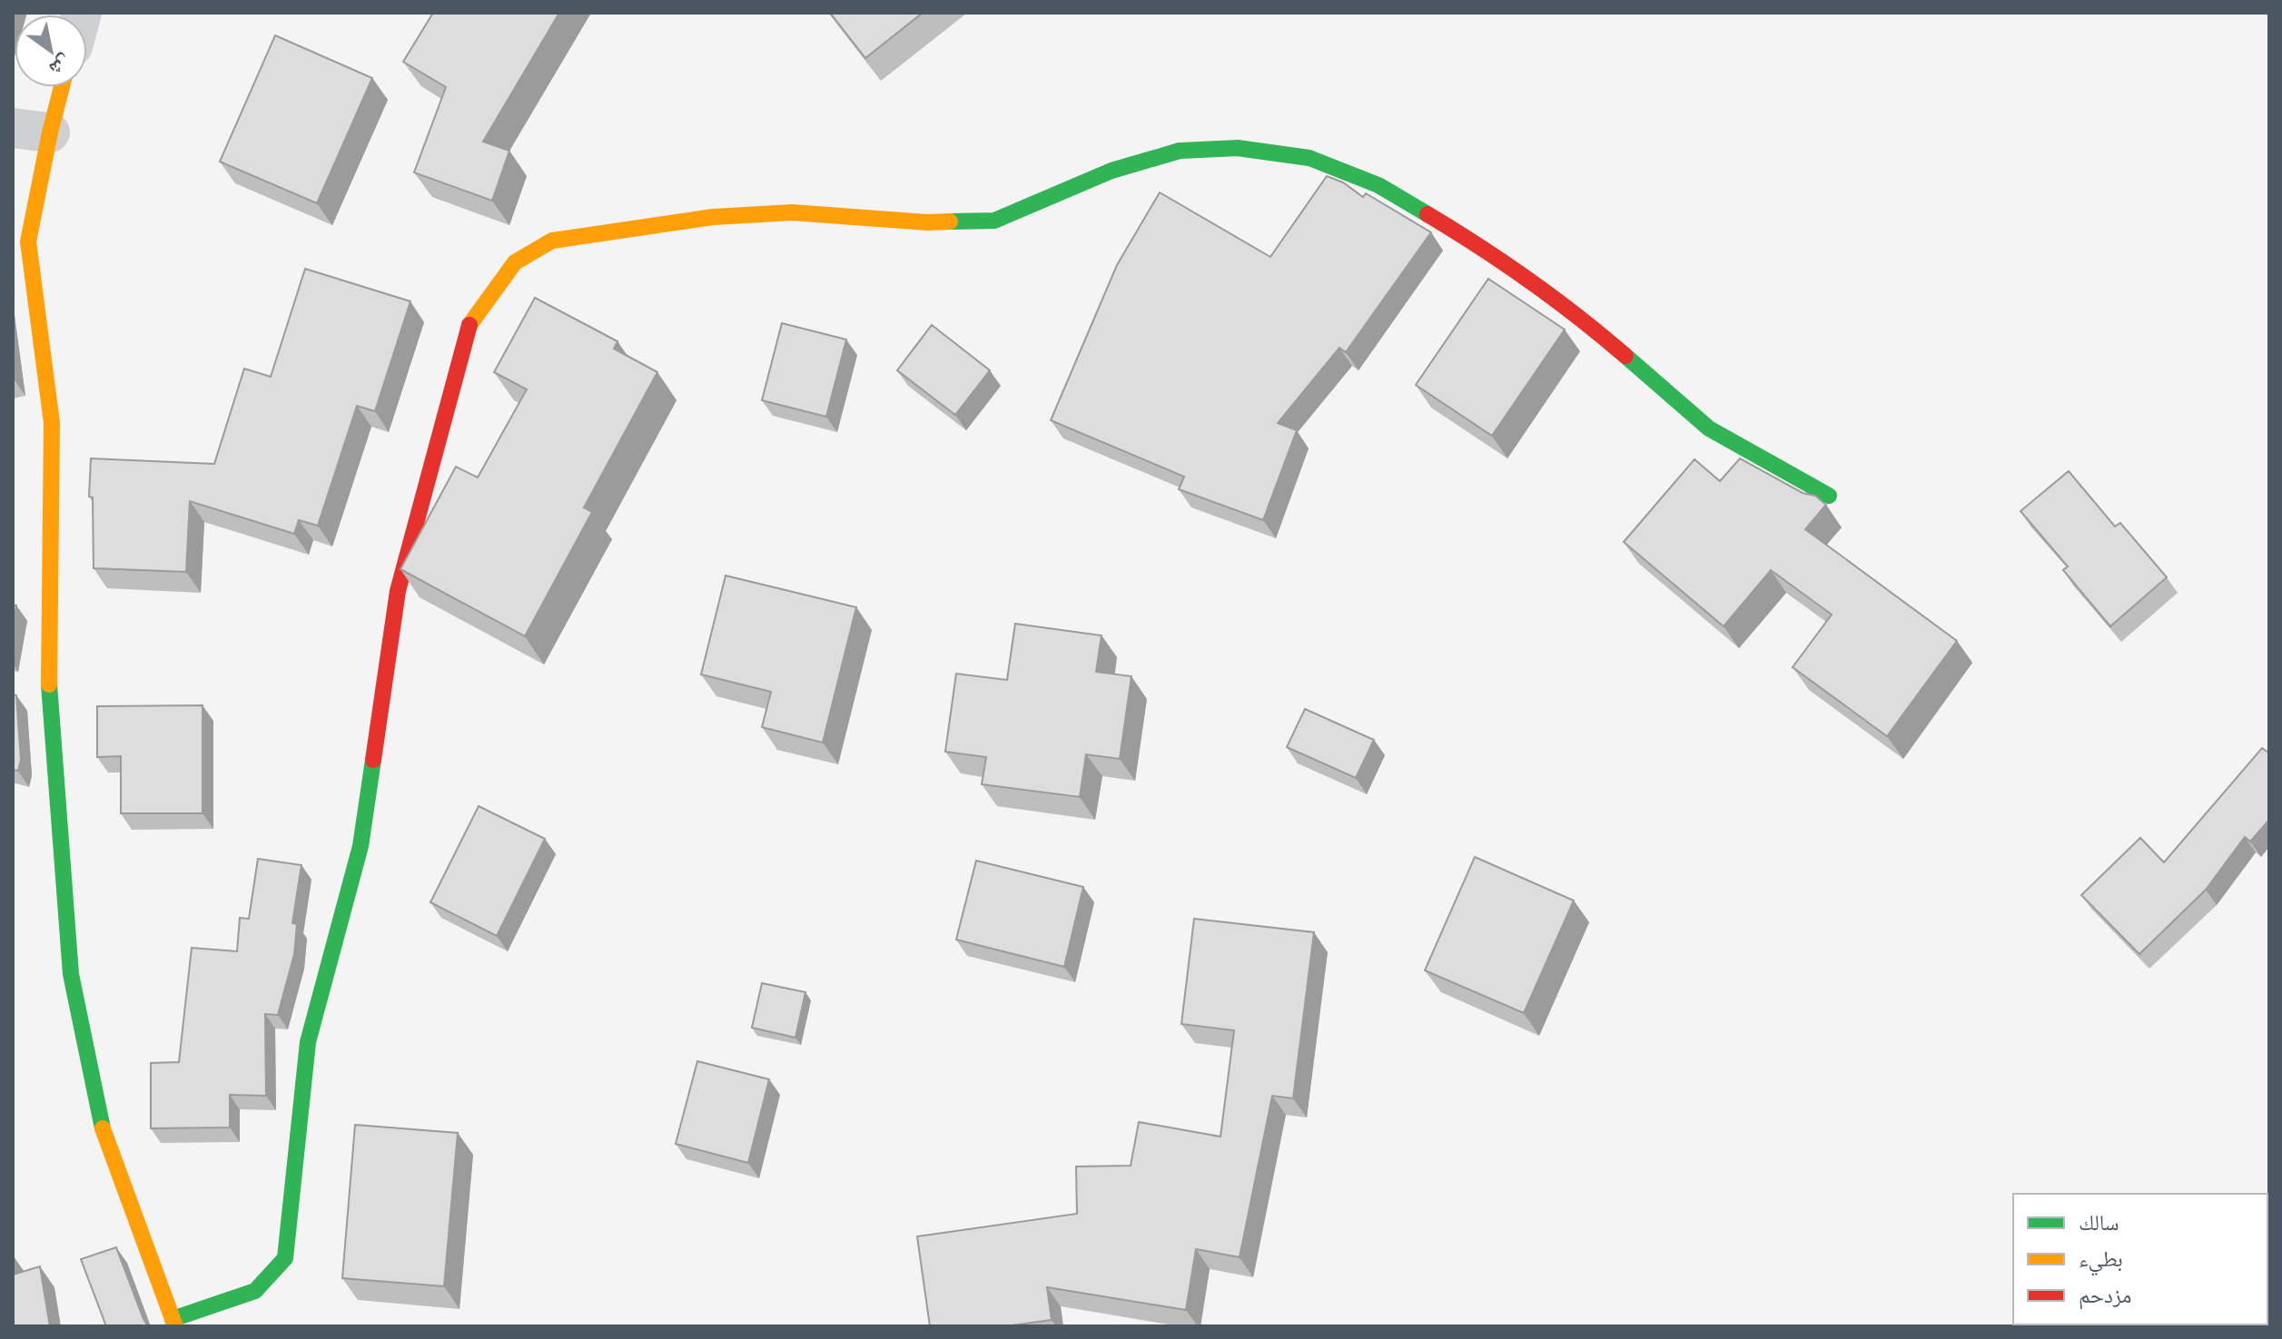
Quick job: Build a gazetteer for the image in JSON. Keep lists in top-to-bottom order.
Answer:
{
  "legend": ["سالك", "بطيء", "مزدحم"],
  "north": "bottom right"
}
